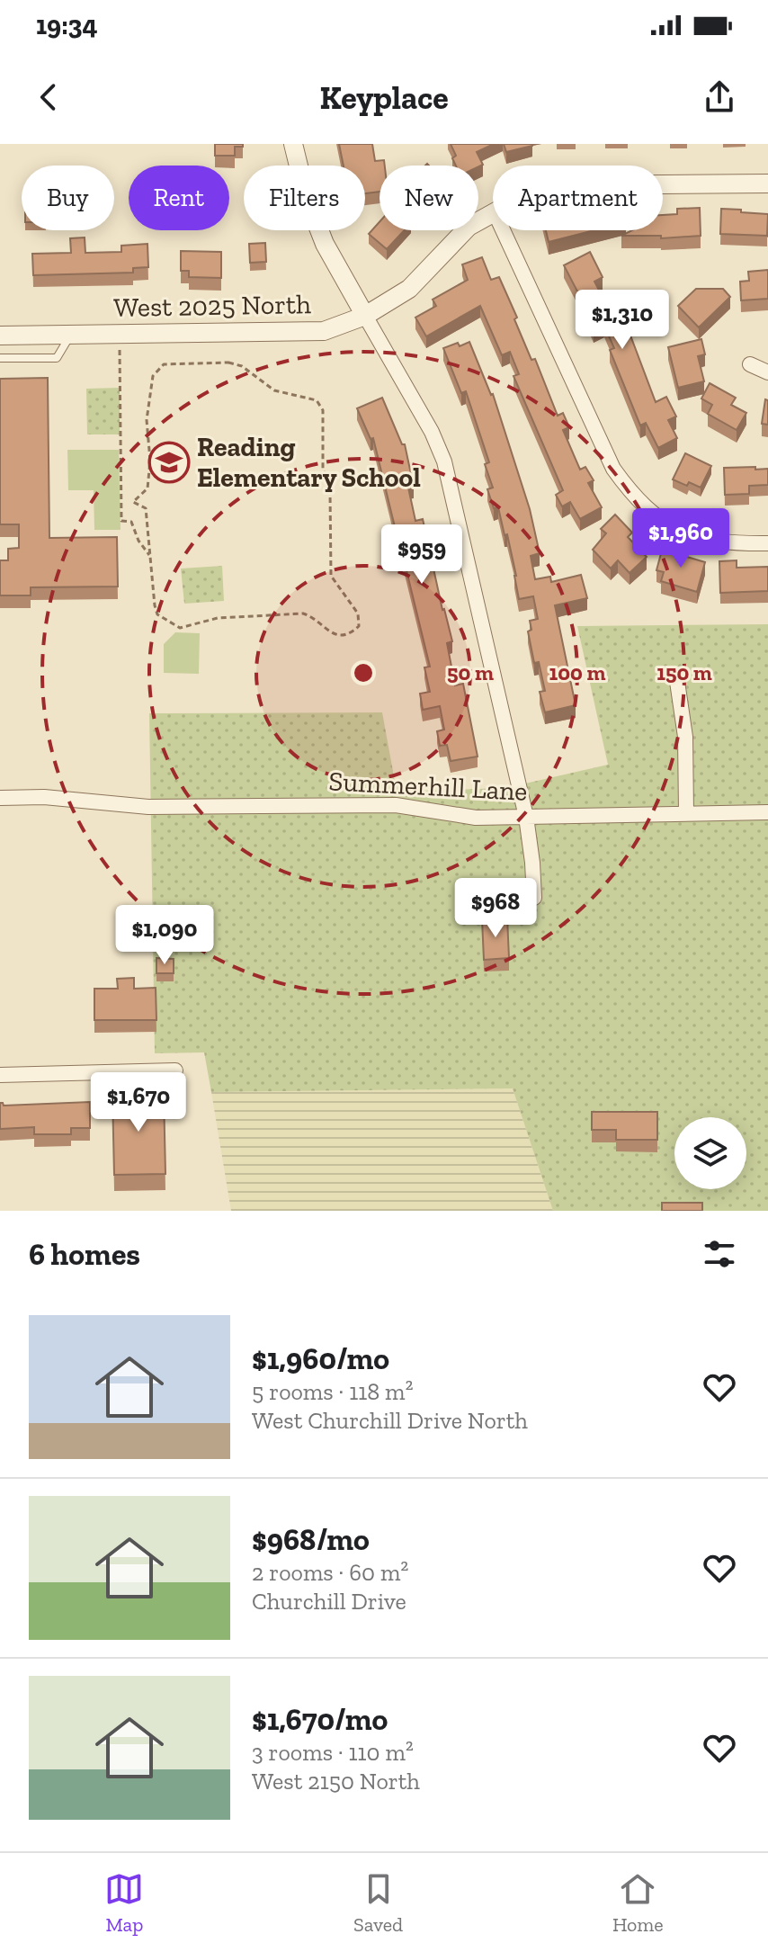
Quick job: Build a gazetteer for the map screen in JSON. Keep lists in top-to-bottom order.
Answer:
{
  "streets": {
    "street": ["West 2025 North", "Summerhill Lane"]
  },
  "places": {
    "school or university": ["Reading Elementary School"]
  },
  "page": {
    "status": "19:34",
    "header": "Keyplace",
    "chip": [
      "Buy",
      "Rent",
      "Filters",
      "New",
      "Apartment"
    ],
    "price": [
      "$1,310",
      "$1,960",
      "$959",
      "$968",
      "$1,090",
      "$1,670"
    ],
    "heading": "6 homes",
    "list": [
      {
        "name": "$1,960/mo",
        "note": "5 rooms · 118 m² · West Churchill Drive North"
      },
      {
        "name": "$968/mo",
        "note": "2 rooms · 60 m² · Churchill Drive"
      },
      {
        "name": "$1,670/mo",
        "note": "3 rooms · 110 m² · West 2150 North"
      }
    ],
    "tabs": ["Map", "Saved", "Home"]
  },
  "rings": ["50 m", "100 m", "150 m"]
}
